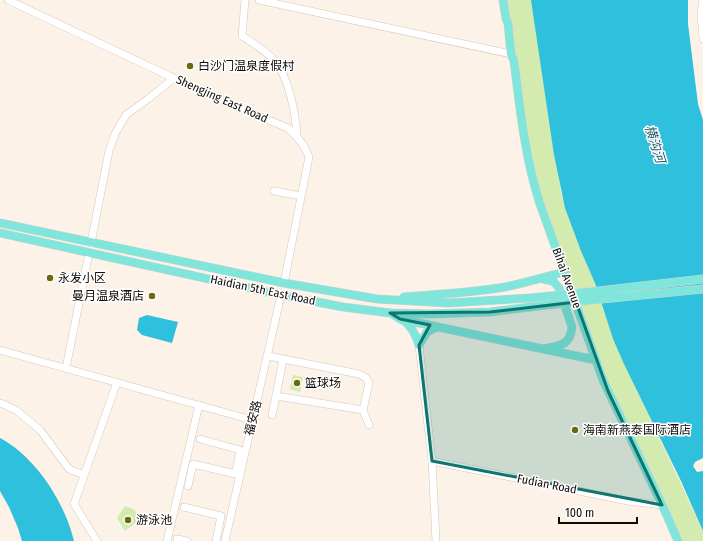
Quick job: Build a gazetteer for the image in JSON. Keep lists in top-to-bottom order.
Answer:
{
  "streets": {
    "main road": ["Bihai Avenue", "Haidian 5th East Road"],
    "street": ["Shengjing East Road", "福安路", "Fudian Road"]
  },
  "crossings": [
    ["Shengjing East Road", "Haidian 5th East Road"],
    ["Bihai Avenue", "Fudian Road"],
    ["Haidian 5th East Road", "福安路"]
  ],
  "water": ["横沟河"],
  "places": [
    "白沙门温泉度假村",
    "永发小区",
    "曼月温泉酒店",
    "篮球场",
    "海南新燕泰国际酒店",
    "游泳池"
  ],
  "scale_bar": "100 m"
}
